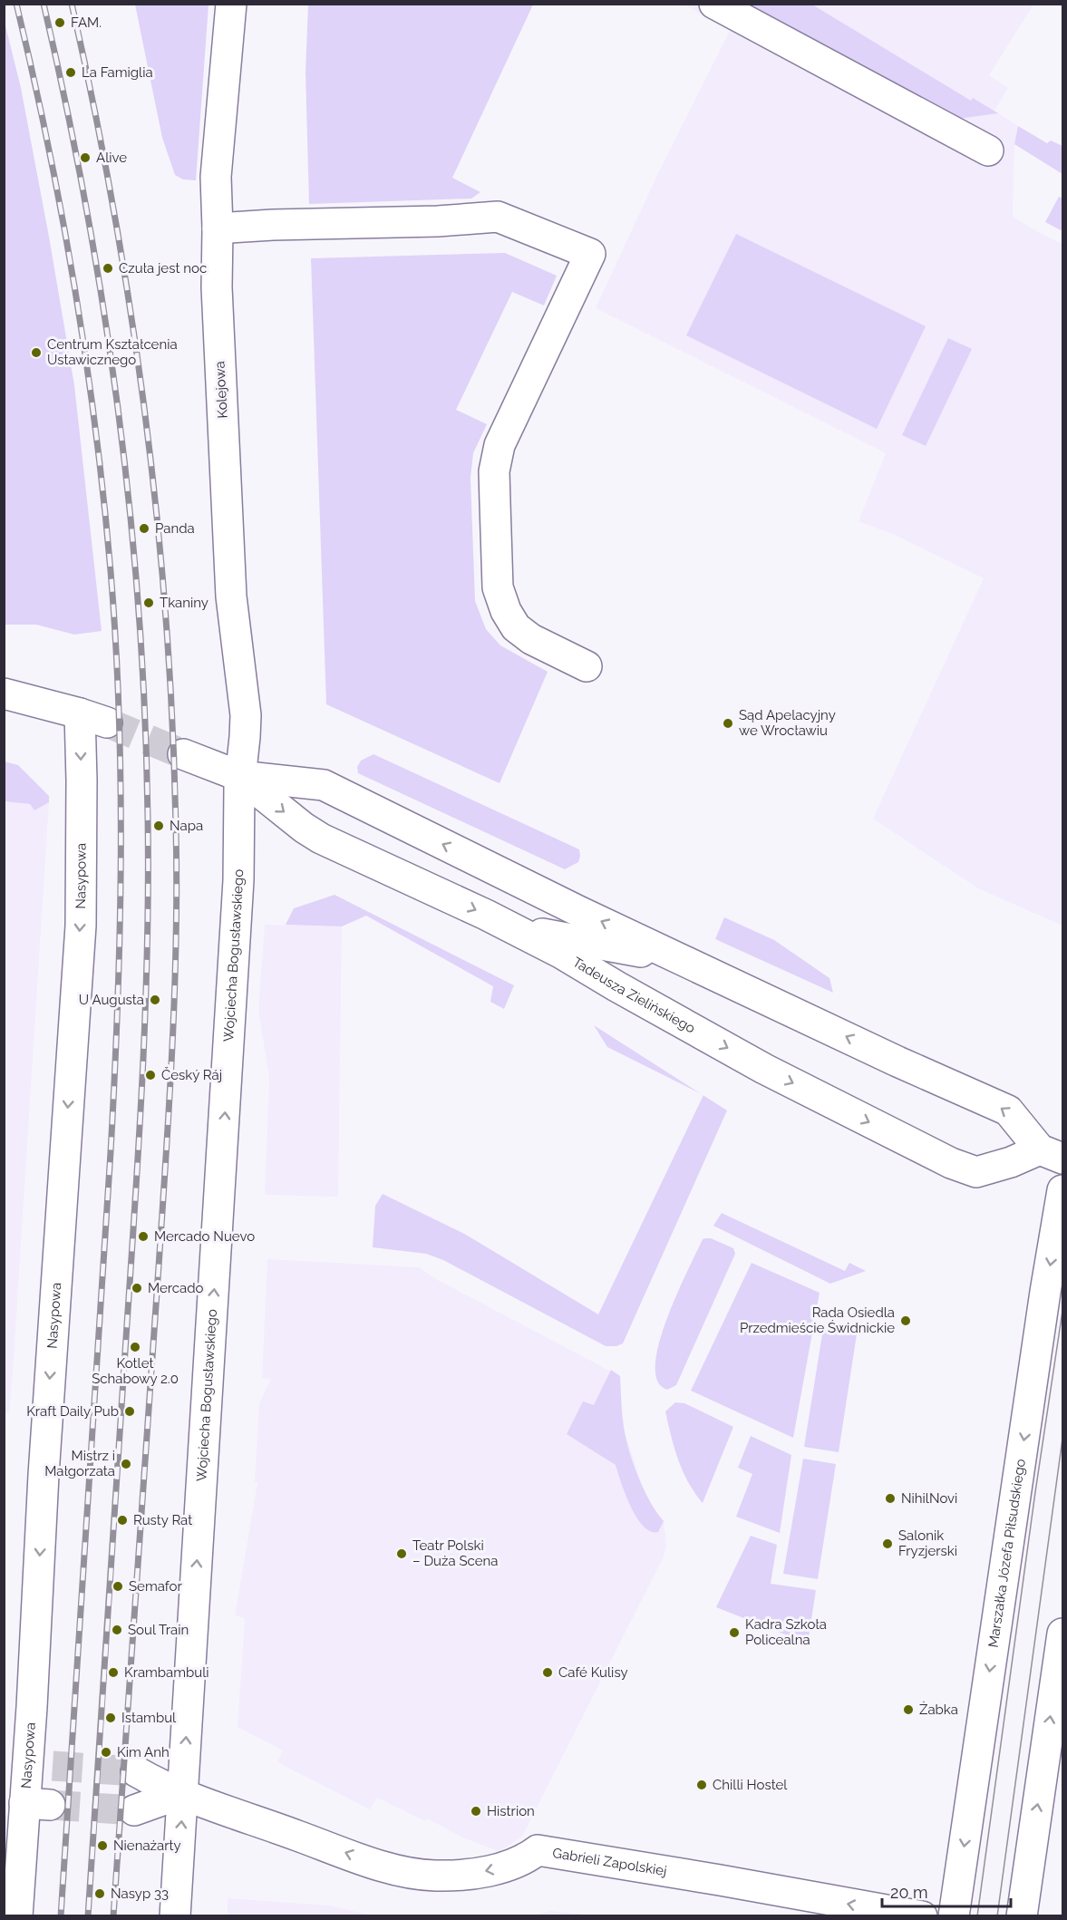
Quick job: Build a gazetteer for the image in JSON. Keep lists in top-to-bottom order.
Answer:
{
  "streets": {
    "street": [
      "Kolejowa",
      "Nasypowa",
      "Wojciecha Bogusławskiego",
      "Tadeusza Zielińskiego",
      "Marszałka Józefa Piłsudskiego",
      "Gabrieli Zapolskiej"
    ]
  },
  "crossings": [
    ["Kolejowa", "Wojciecha Bogusławskiego"],
    ["Kolejowa", "Tadeusza Zielińskiego"],
    ["Wojciecha Bogusławskiego", "Tadeusza Zielińskiego"],
    ["Wojciecha Bogusławskiego", "Gabrieli Zapolskiej"]
  ],
  "one_way": ["Nasypowa", "Wojciecha Bogusławskiego", "Gabrieli Zapolskiej"],
  "places": [
    "FAM.",
    "La Famiglia",
    "Alive",
    "Czuła jest noc",
    "Centrum Kształcenia Ustawicznego",
    "Panda",
    "Tkaniny",
    "Sąd Apelacyjny we Wrocławiu",
    "Napa",
    "U Augusta",
    "Český Ráj",
    "Mercado Nuevo",
    "Mercado",
    "Rada Osiedla Przedmieście Świdnickie",
    "Kotlet Schabowy 2.0",
    "Kraft Daily Pub",
    "Mistrz i Małgorzata",
    "NihilNovi",
    "Rusty Rat",
    "Salonik Fryzjerski",
    "Teatr Polski – Duża Scena",
    "Semafor",
    "Soul Train",
    "Kadra Szkoła Policealna",
    "Krambambuli",
    "Café Kulisy",
    "Żabka",
    "Istambul",
    "Kim Anh",
    "Chilli Hostel",
    "Histrion",
    "Nienażarty",
    "Nasyp 33"
  ],
  "scale_bar": "20 m"
}
